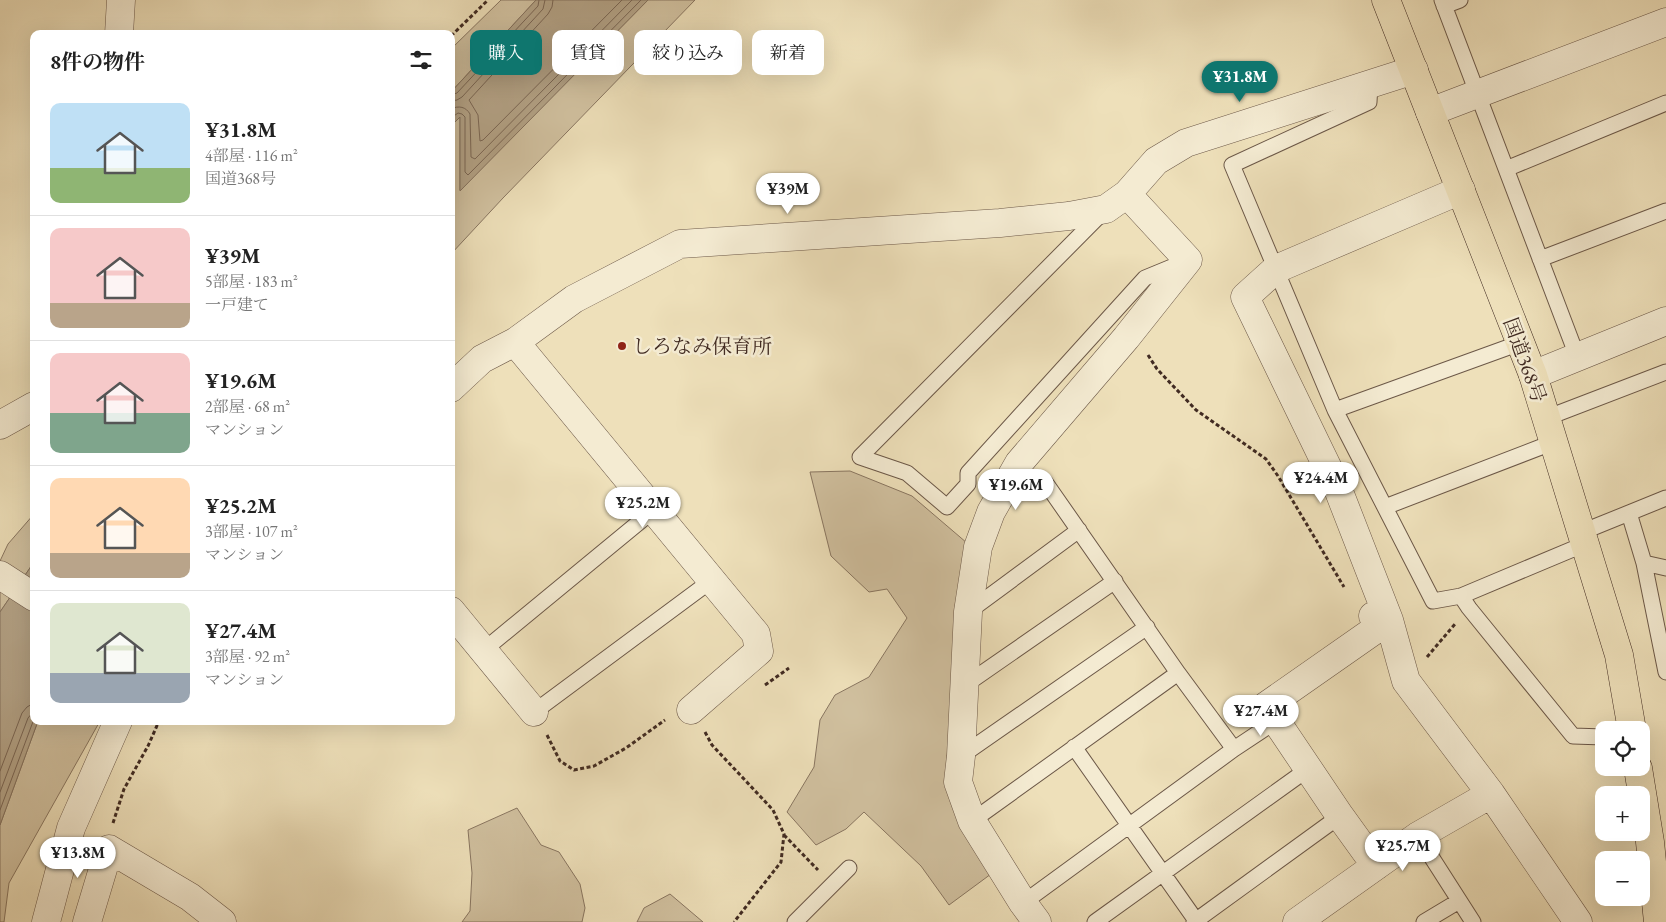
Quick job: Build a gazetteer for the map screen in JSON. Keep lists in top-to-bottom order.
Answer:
{
  "streets": {
    "highway": ["国道368号"]
  },
  "places": ["しろなみ保育所"],
  "page": {
    "chip": [
      "購入",
      "賃貸",
      "絞り込み",
      "新着"
    ],
    "heading": "8件の物件",
    "price": [
      "¥31.8M",
      "¥39M",
      "¥24.4M",
      "¥19.6M",
      "¥25.2M",
      "¥27.4M",
      "¥25.7M",
      "¥13.8M"
    ],
    "list": [
      {
        "name": "¥31.8M",
        "note": "4部屋 · 116 m² · 国道368号"
      },
      {
        "name": "¥39M",
        "note": "5部屋 · 183 m² · 一戸建て"
      },
      {
        "name": "¥19.6M",
        "note": "2部屋 · 68 m² · マンション"
      },
      {
        "name": "¥25.2M",
        "note": "3部屋 · 107 m² · マンション"
      },
      {
        "name": "¥27.4M",
        "note": "3部屋 · 92 m² · マンション"
      }
    ],
    "map_buttons": ["+", "−"]
  }
}
